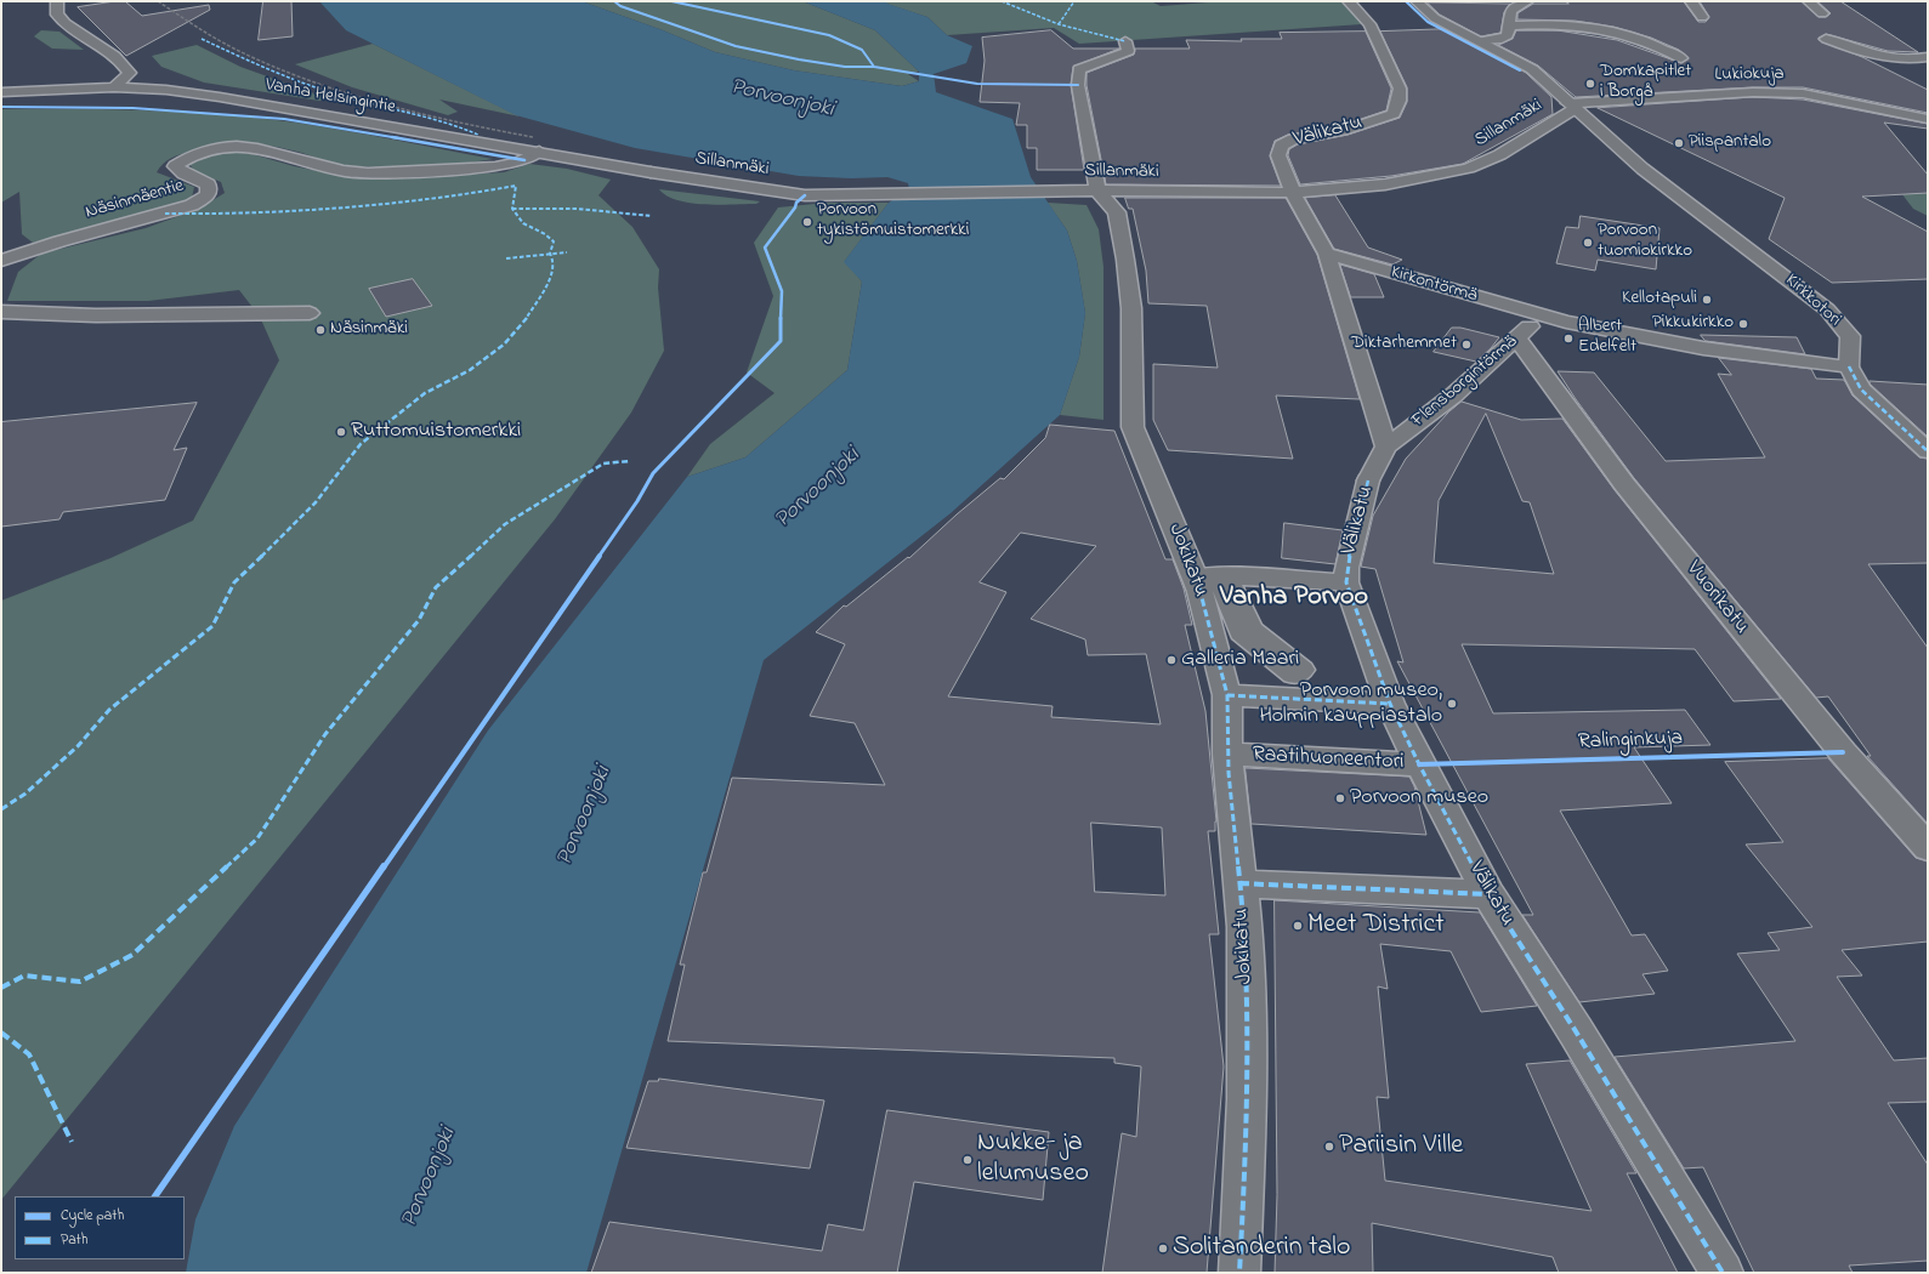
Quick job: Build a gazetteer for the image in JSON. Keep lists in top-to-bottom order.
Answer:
{
  "streets": {
    "street": [
      "Lukiokuja",
      "Vanha Helsingintie",
      "Sillanmäki",
      "Välikatu",
      "Näsinmäentie",
      "Kirkontörmä",
      "Kirkkotori",
      "Flensborgintörmä",
      "Jokikatu",
      "Vuorikatu",
      "Raatihuoneentori"
    ],
    "cycle path": ["Ralinginkuja"]
  },
  "crossings": [
    ["Lukiokuja", "Sillanmäki"],
    ["Lukiokuja", "Kirkkotori"],
    ["Vanha Helsingintie", "Sillanmäki"],
    ["Vanha Helsingintie", "Näsinmäentie"],
    ["Sillanmäki", "Välikatu"],
    ["Sillanmäki", "Kirkkotori"],
    ["Sillanmäki", "Jokikatu"],
    ["Välikatu", "Kirkontörmä"],
    ["Välikatu", "Flensborgintörmä"],
    ["Välikatu", "Raatihuoneentori"],
    ["Kirkontörmä", "Kirkkotori"],
    ["Kirkontörmä", "Flensborgintörmä"],
    ["Kirkkotori", "Flensborgintörmä"],
    ["Flensborgintörmä", "Vuorikatu"],
    ["Jokikatu", "Raatihuoneentori"]
  ],
  "districts": ["Vanha Porvoo"],
  "water": ["Porvoonjoki"],
  "places": [
    "Domkapitlet i Borgå",
    "Piispantalo",
    "Porvoon tykistömuistomerkki",
    "Porvoon tuomiokirkko",
    "Kellotapuli",
    "Pikkukirkko",
    "Näsinmäki",
    "Albert Edelfelt",
    "Diktarhemmet",
    "Ruttomuistomerkki",
    "Galleria Maari",
    "Porvoon museo, Holmin kauppiastalo",
    "Porvoon museo",
    "Meet District",
    "Pariisin Ville",
    "Nukke- ja lelumuseo",
    "Solitanderin talo"
  ],
  "legend": ["Cycle path", "Path"]
}
